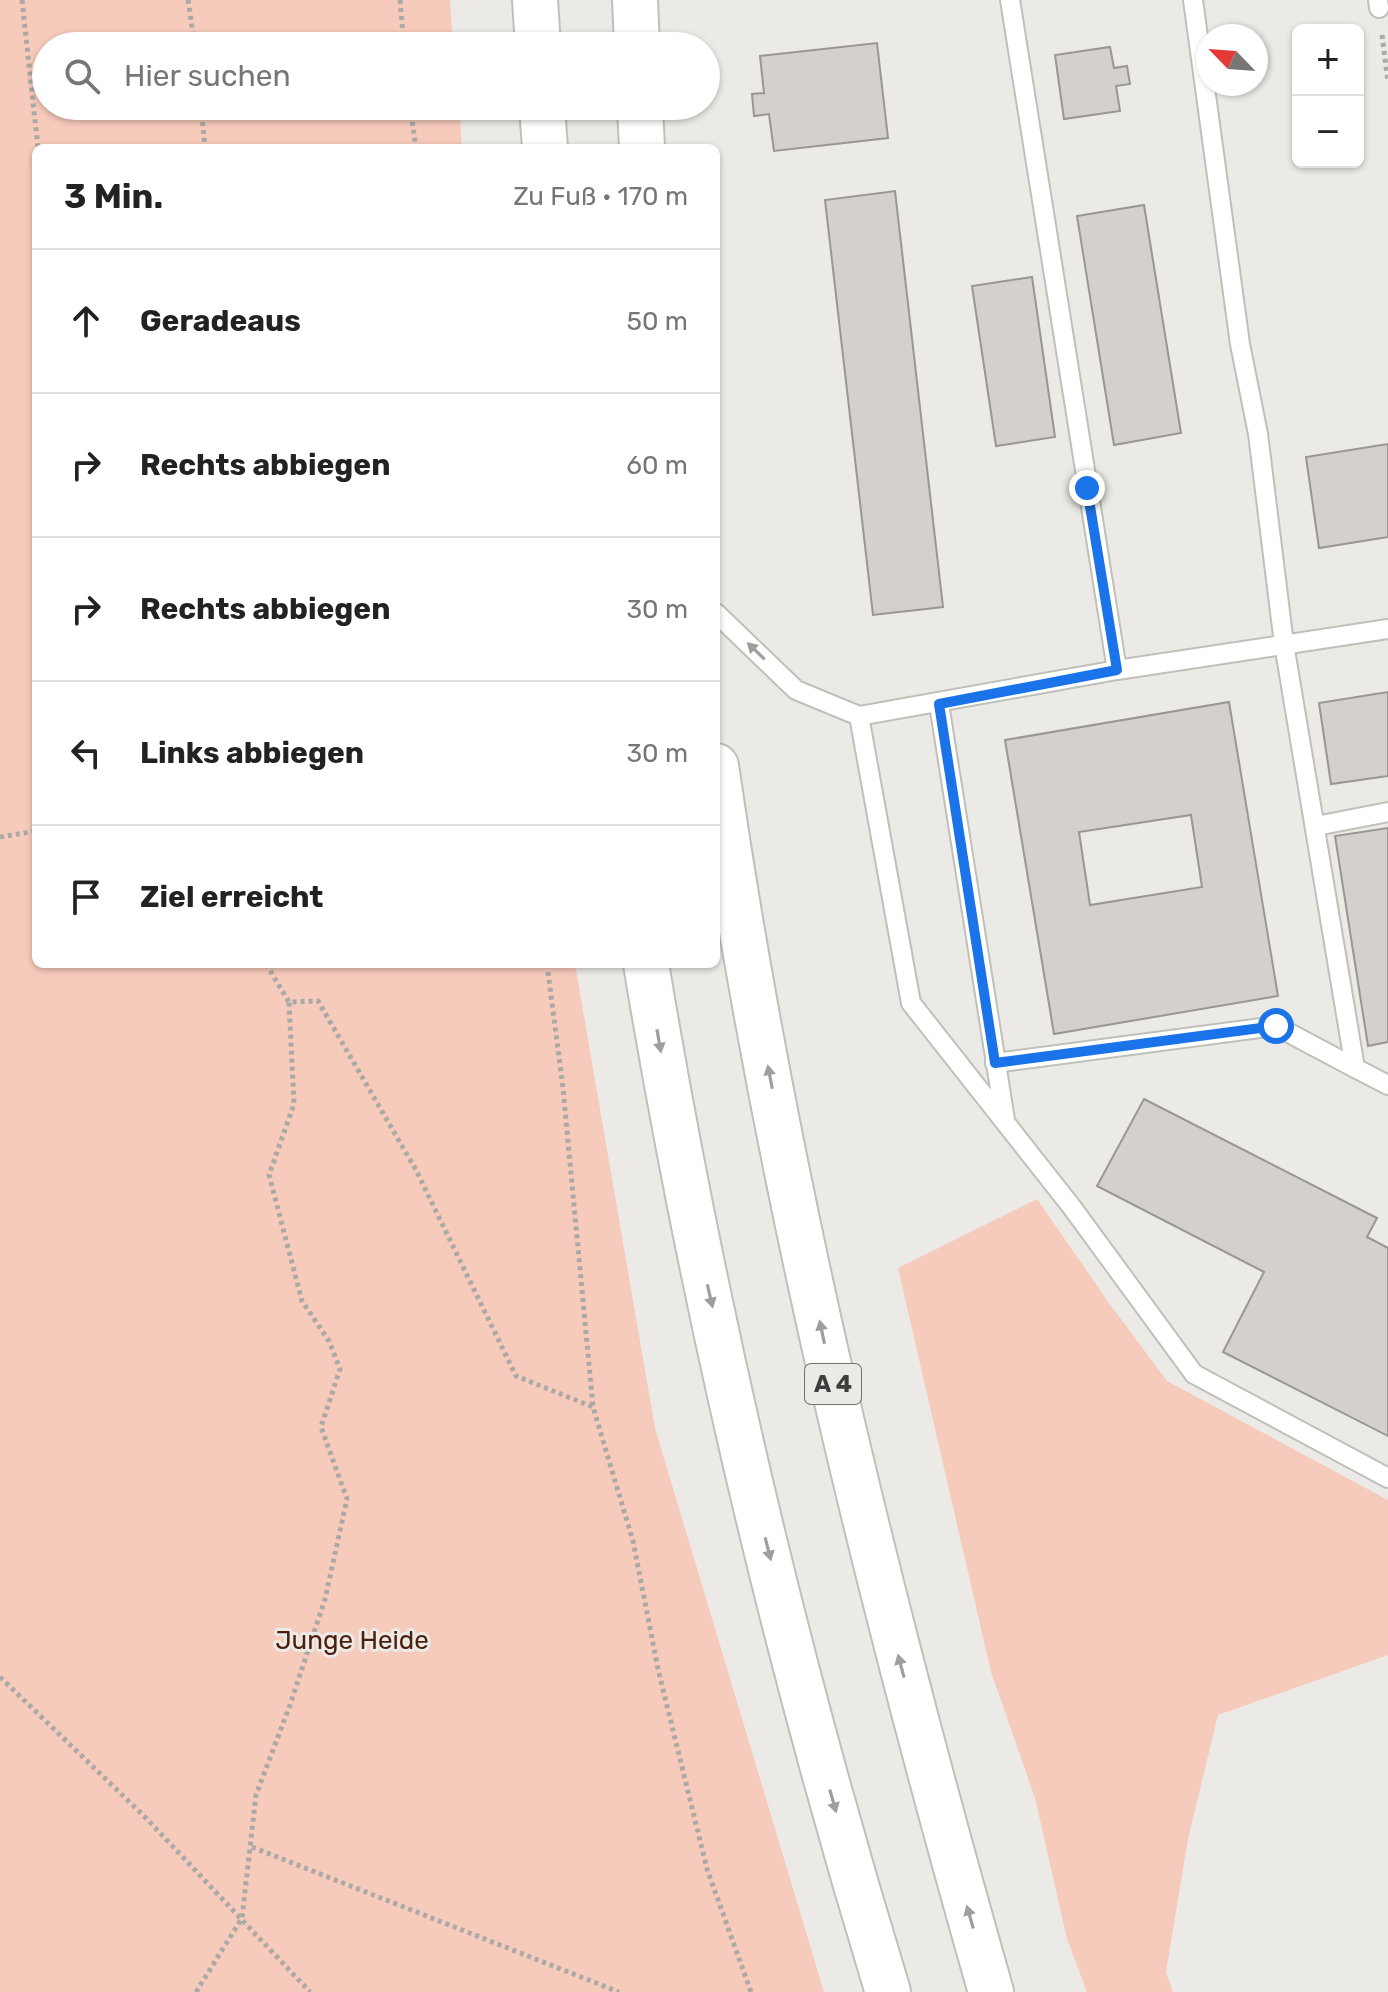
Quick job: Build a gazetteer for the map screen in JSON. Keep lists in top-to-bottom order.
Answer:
{
  "streets": {
    "highway": ["A 4"]
  },
  "parks": ["Junge Heide"],
  "north": "top left",
  "page": {
    "map_buttons": ["+", "−"],
    "search": "Hier suchen",
    "heading": ["3 Min.", "Zu Fuß · 170 m"],
    "list": [
      ["Geradeaus", "50 m"],
      ["Rechts abbiegen", "60 m"],
      ["Rechts abbiegen", "30 m"],
      ["Links abbiegen", "30 m"],
      "Ziel erreicht"
    ]
  }
}
